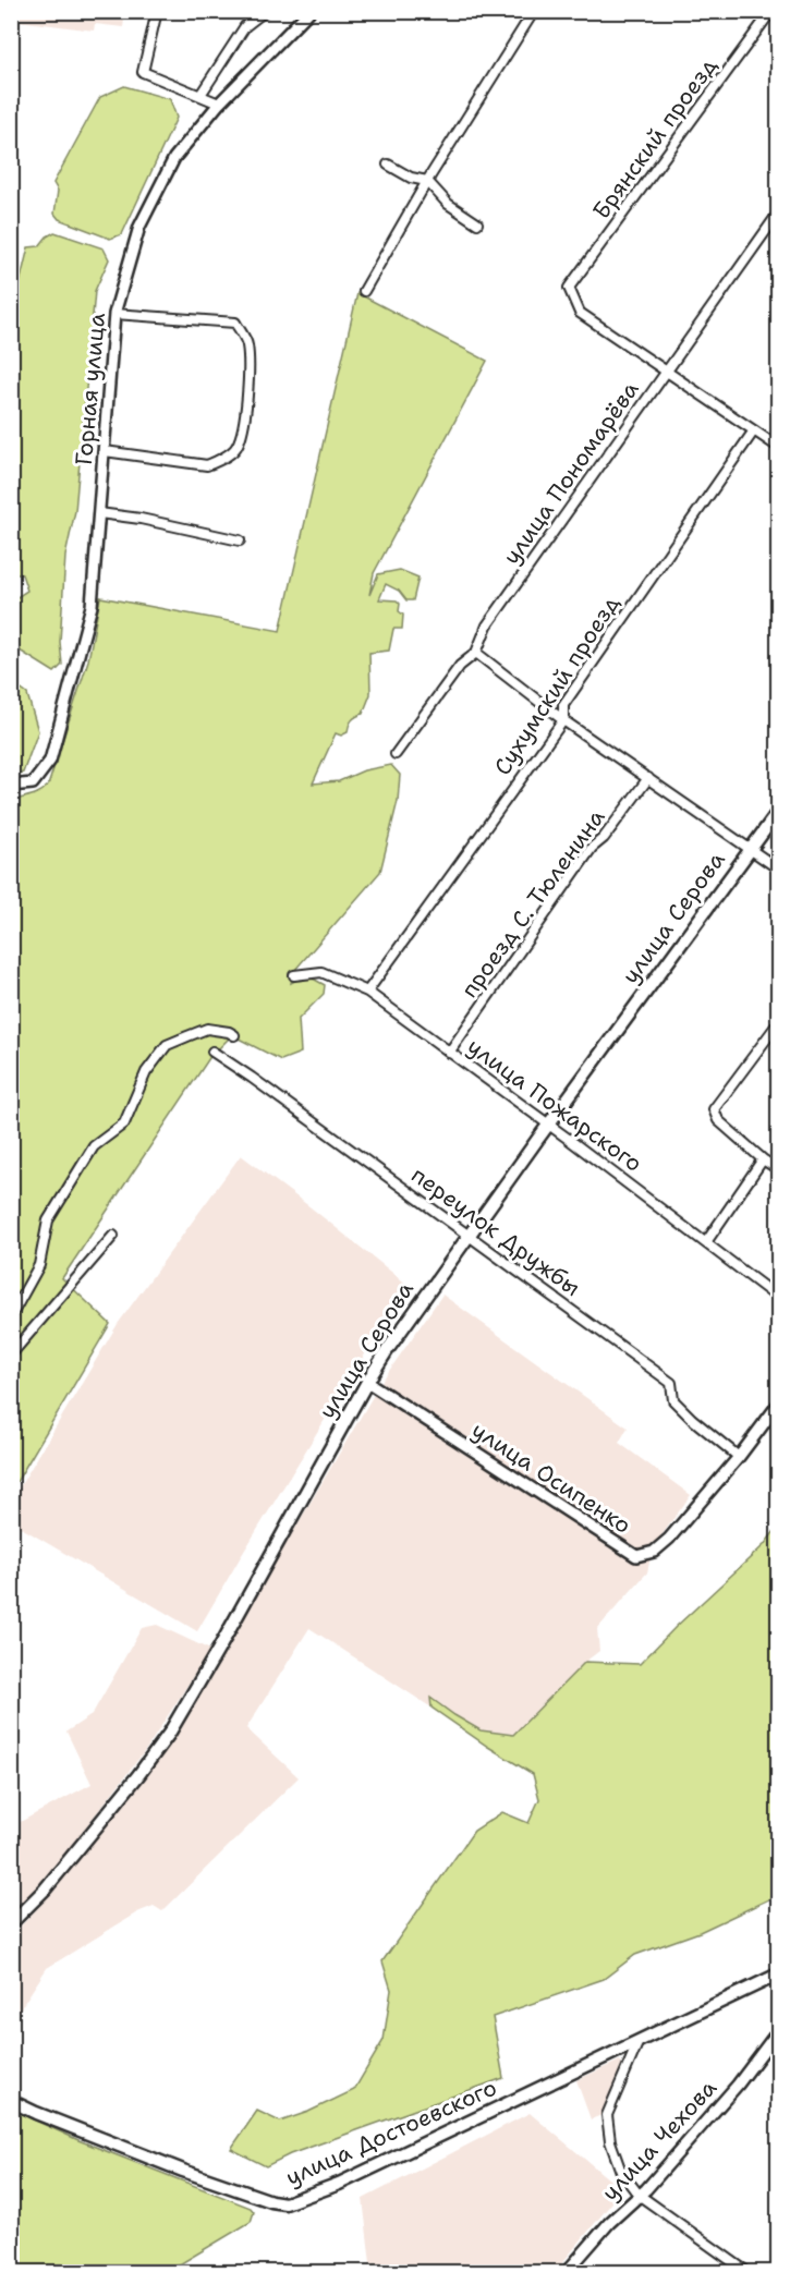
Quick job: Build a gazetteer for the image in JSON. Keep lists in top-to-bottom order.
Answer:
{
  "streets": {
    "main road": ["улица Серова", "улица Достоевского"],
    "street": [
      "Брянский проезд",
      "Горная улица",
      "улица Пономарёва",
      "Сухумский проезд",
      "проезд С. Тюленина",
      "улица Пожарского",
      "переулок Дружбы",
      "улица Осипенко",
      "улица Чехова"
    ]
  },
  "crossings": [
    ["Брянский проезд", "улица Пономарёва"],
    ["Сухумский проезд", "улица Пожарского"],
    ["проезд С. Тюленина", "улица Пожарского"],
    ["улица Серова", "улица Пожарского"],
    ["улица Серова", "переулок Дружбы"],
    ["улица Серова", "улица Осипенко"],
    ["переулок Дружбы", "улица Осипенко"]
  ]
}
